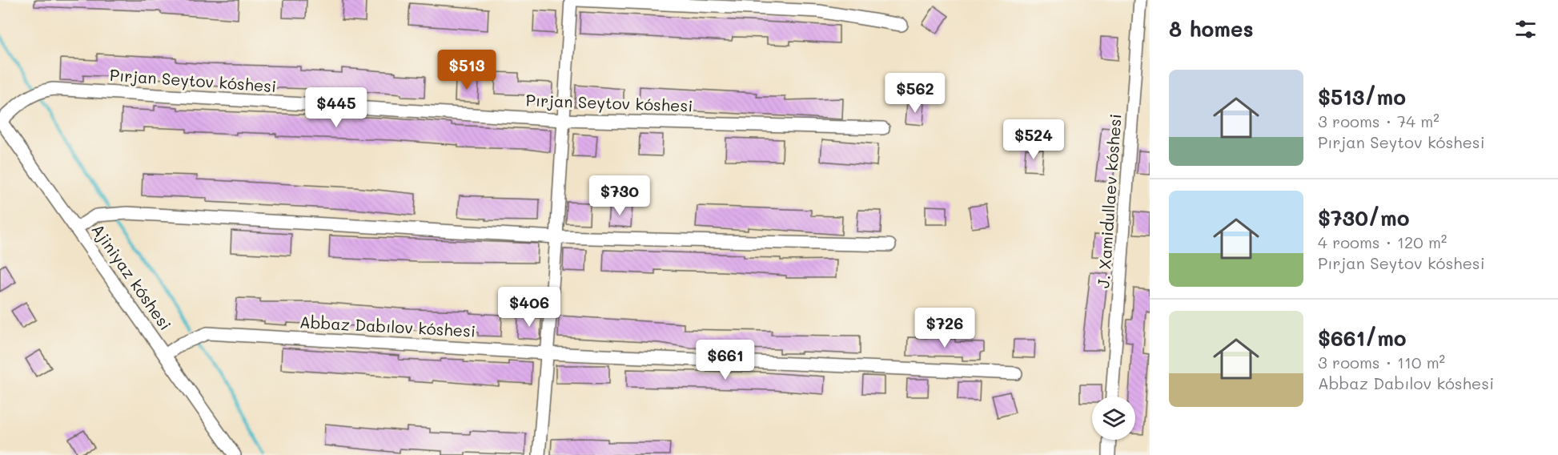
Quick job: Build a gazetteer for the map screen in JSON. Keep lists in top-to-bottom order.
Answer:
{
  "streets": {
    "street": [
      "Pırjan Seytov kóshesi",
      "J. Xamidullaev kóshesi",
      "Ajiniyaz kóshesi",
      "Abbaz Dabılov kóshesi"
    ]
  },
  "crossings": [
    ["Pırjan Seytov kóshesi", "Ajiniyaz kóshesi"],
    ["Ajiniyaz kóshesi", "Abbaz Dabılov kóshesi"]
  ],
  "page": {
    "heading": "8 homes",
    "price": [
      "$513",
      "$562",
      "$445",
      "$524",
      "$730",
      "$406",
      "$726",
      "$661"
    ],
    "list": [
      {
        "name": "$513/mo",
        "note": "3 rooms · 74 m² · Pırjan Seytov kóshesi"
      },
      {
        "name": "$730/mo",
        "note": "4 rooms · 120 m² · Pırjan Seytov kóshesi"
      },
      {
        "name": "$661/mo",
        "note": "3 rooms · 110 m² · Abbaz Dabılov kóshesi"
      }
    ]
  }
}
